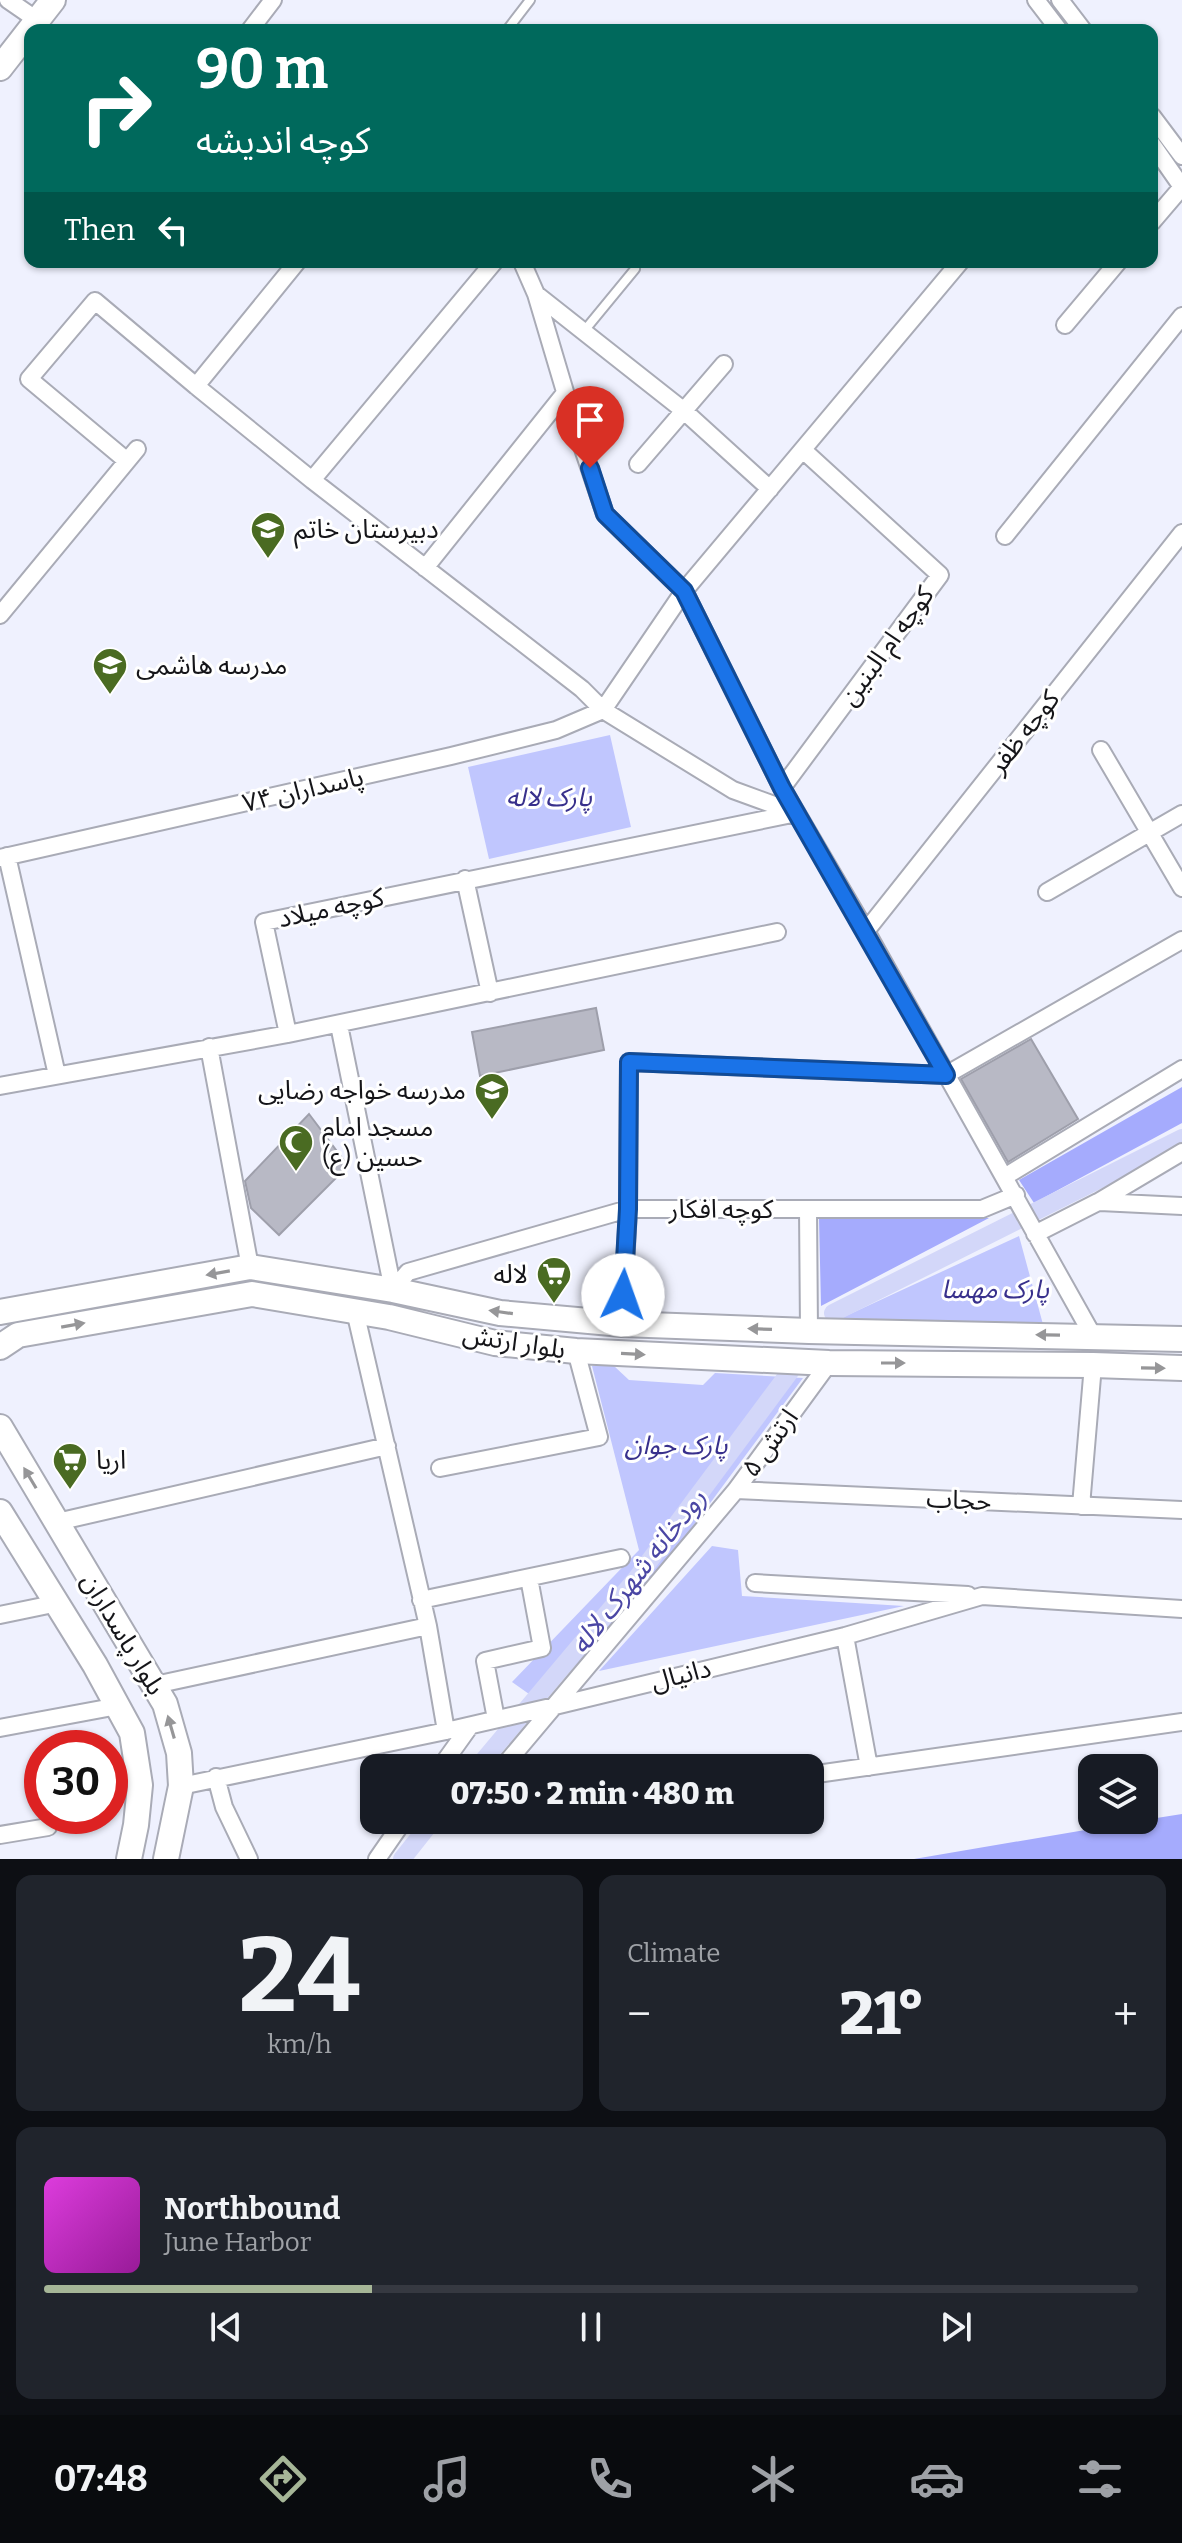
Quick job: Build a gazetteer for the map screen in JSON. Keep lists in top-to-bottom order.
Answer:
{
  "streets": {
    "street": [
      "کوچه ام البنین",
      "کوچه ظفر",
      "پاسداران ۷۴",
      "کوچه میلاد",
      "کوچه افکار",
      "بلوار ارتش",
      "ارتش ۵",
      "حجاب",
      "بلوار پاسداران",
      "دانیال"
    ]
  },
  "crossings": [
    ["کوچه افکار", "بلوار ارتش"],
    ["بلوار ارتش", "ارتش ۵"],
    ["ارتش ۵", "حجاب"],
    ["ارتش ۵", "دانیال"],
    ["بلوار پاسداران", "دانیال"]
  ],
  "water": ["رودخانه شهرک لاله"],
  "parks": ["پارک لاله", "پارک مهسا", "پارک جوان"],
  "places": {
    "school or university": ["دبیرستان خاتم", "مدرسه هاشمی", "مدرسه خواجه رضایی"],
    "mosque": ["مسجد امام حسین (ع)"],
    "supermarket": ["لاله", "اریا"]
  },
  "page": {
    "turn": ["90 m", "کوچه اندیشه"],
    "then": "Then",
    "limit": "30",
    "trip": "07:50 · 2 min · 480 m",
    "tile": [
      ["24", "km/h"],
      "Climate"
    ],
    "heat": ["−", "21°", "+"],
    "song": ["Northbound", "June Harbor"],
    "tabs": "07:48"
  }
}
